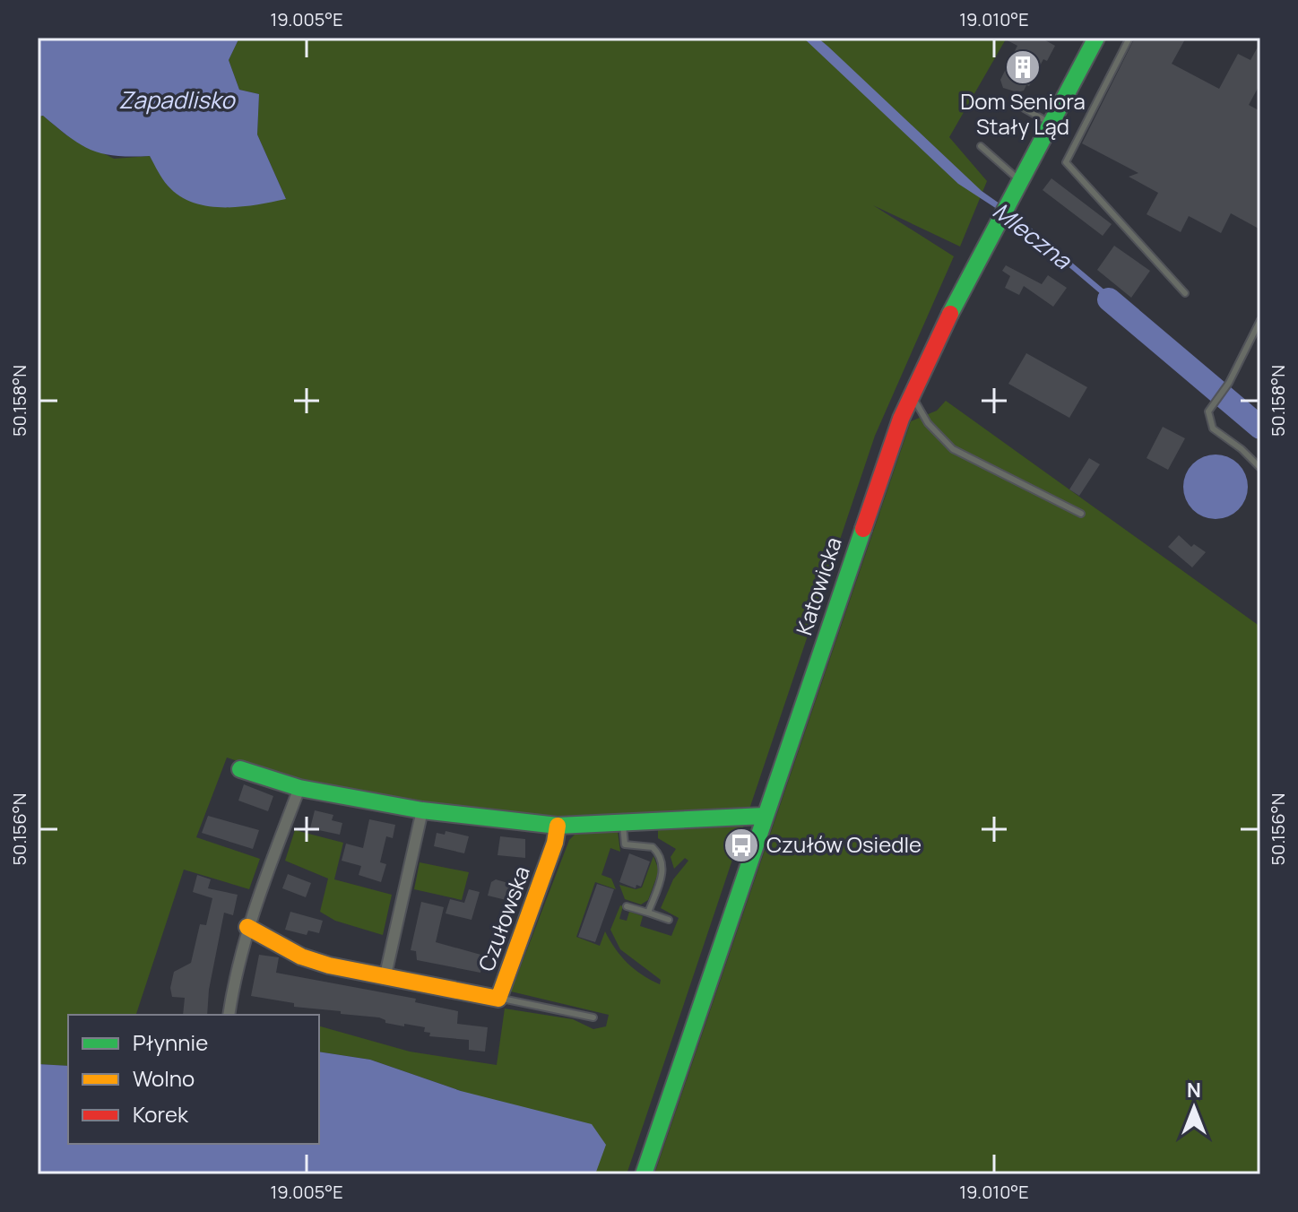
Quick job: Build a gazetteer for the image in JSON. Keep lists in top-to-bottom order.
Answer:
{
  "streets": {
    "main road": ["Katowicka", "Czułowska"]
  },
  "water": ["Zapadlisko", "Mleczna"],
  "places": {
    "building": ["Dom Seniora Stały Ląd"],
    "bus stop": ["Czułów Osiedle"]
  },
  "legend": ["Płynnie", "Wolno", "Korek"],
  "north": "top",
  "coordinates": [
    "19.005°E",
    "19.010°E",
    "50.158°N",
    "50.156°N"
  ]
}
